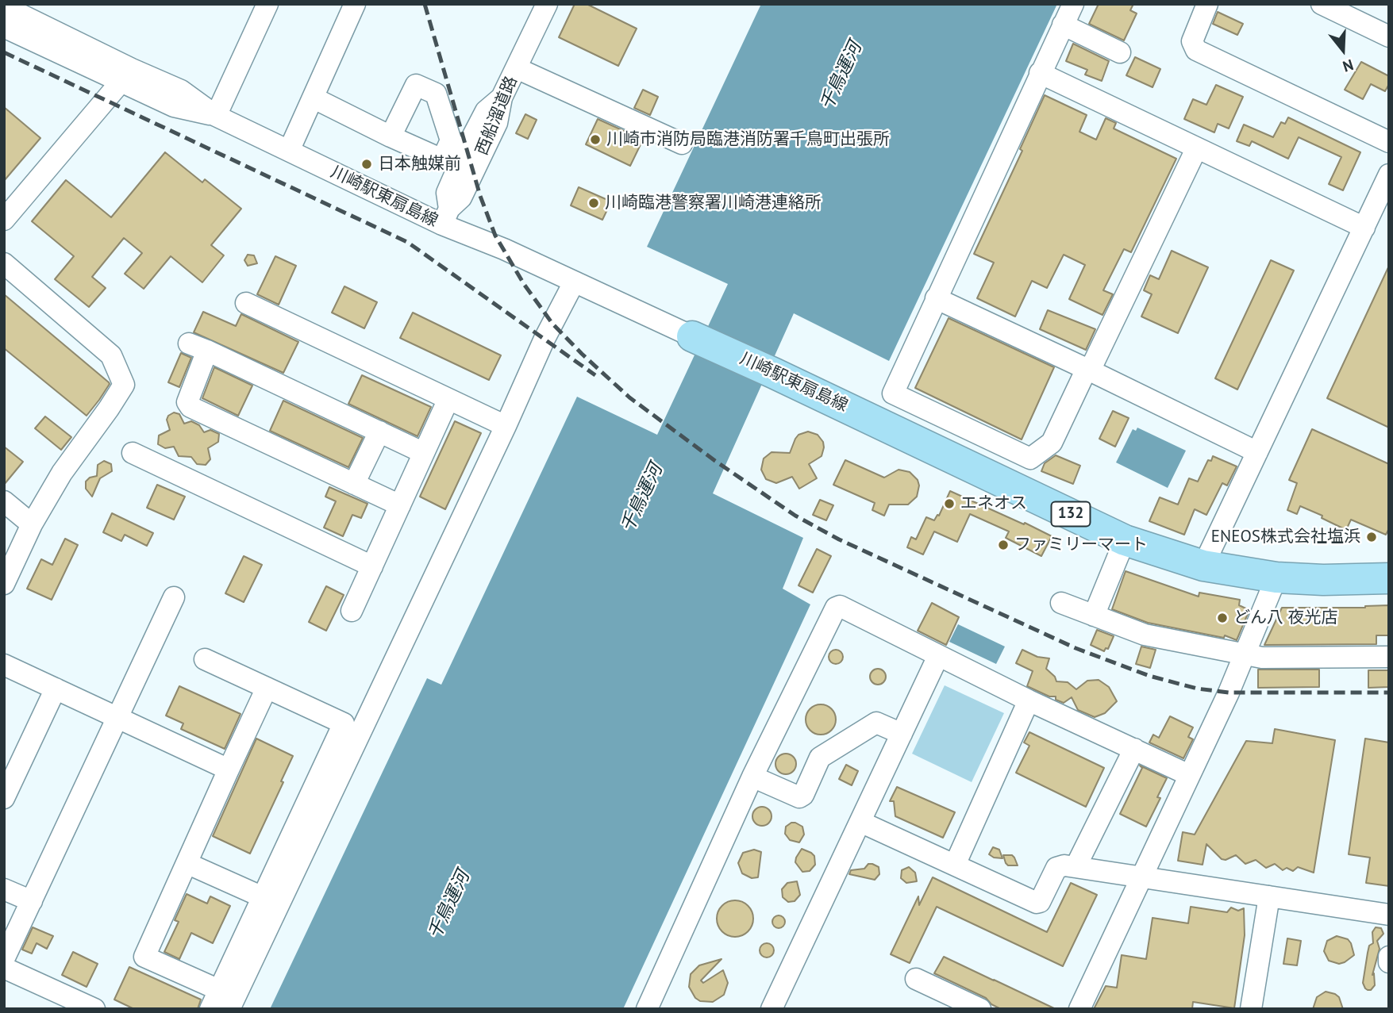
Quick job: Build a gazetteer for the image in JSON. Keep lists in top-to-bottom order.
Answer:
{
  "streets": {
    "highway": ["川崎駅東扇島線", "132"],
    "street": ["西船溜道路"]
  },
  "crossings": [
    ["西船溜道路", "川崎駅東扇島線"]
  ],
  "water": ["千鳥運河"],
  "places": [
    "川崎市消防局臨港消防署千鳥町出張所",
    "日本触媒前",
    "川崎臨港警察署川崎港連絡所",
    "エネオス",
    "ENEOS株式会社塩浜",
    "ファミリーマート",
    "どん八 夜光店"
  ],
  "north": "bottom"
}
